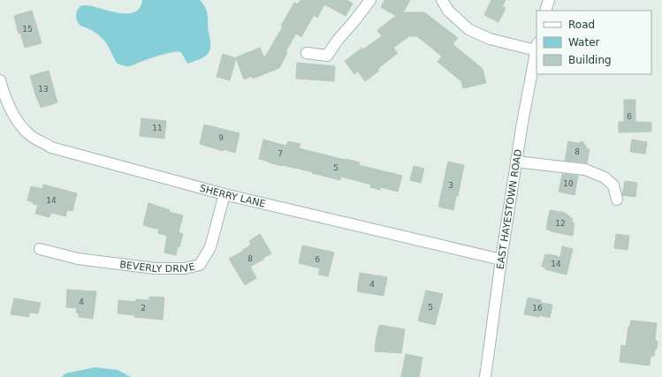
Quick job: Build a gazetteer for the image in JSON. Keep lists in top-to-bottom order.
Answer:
{
  "streets": {
    "street": ["SHERRY LANE", "EAST HAYESTOWN ROAD", "BEVERLY DRIVE"]
  },
  "crossings": [
    ["SHERRY LANE", "EAST HAYESTOWN ROAD"],
    ["SHERRY LANE", "BEVERLY DRIVE"]
  ],
  "house_numbers": [
    "15",
    "13",
    "6",
    "11",
    "9",
    "8",
    "7",
    "5",
    "10",
    "3",
    "14",
    "12",
    "8",
    "6",
    "14",
    "4",
    "4",
    "5",
    "2",
    "16"
  ],
  "legend": ["Road", "Water", "Building"]
}
